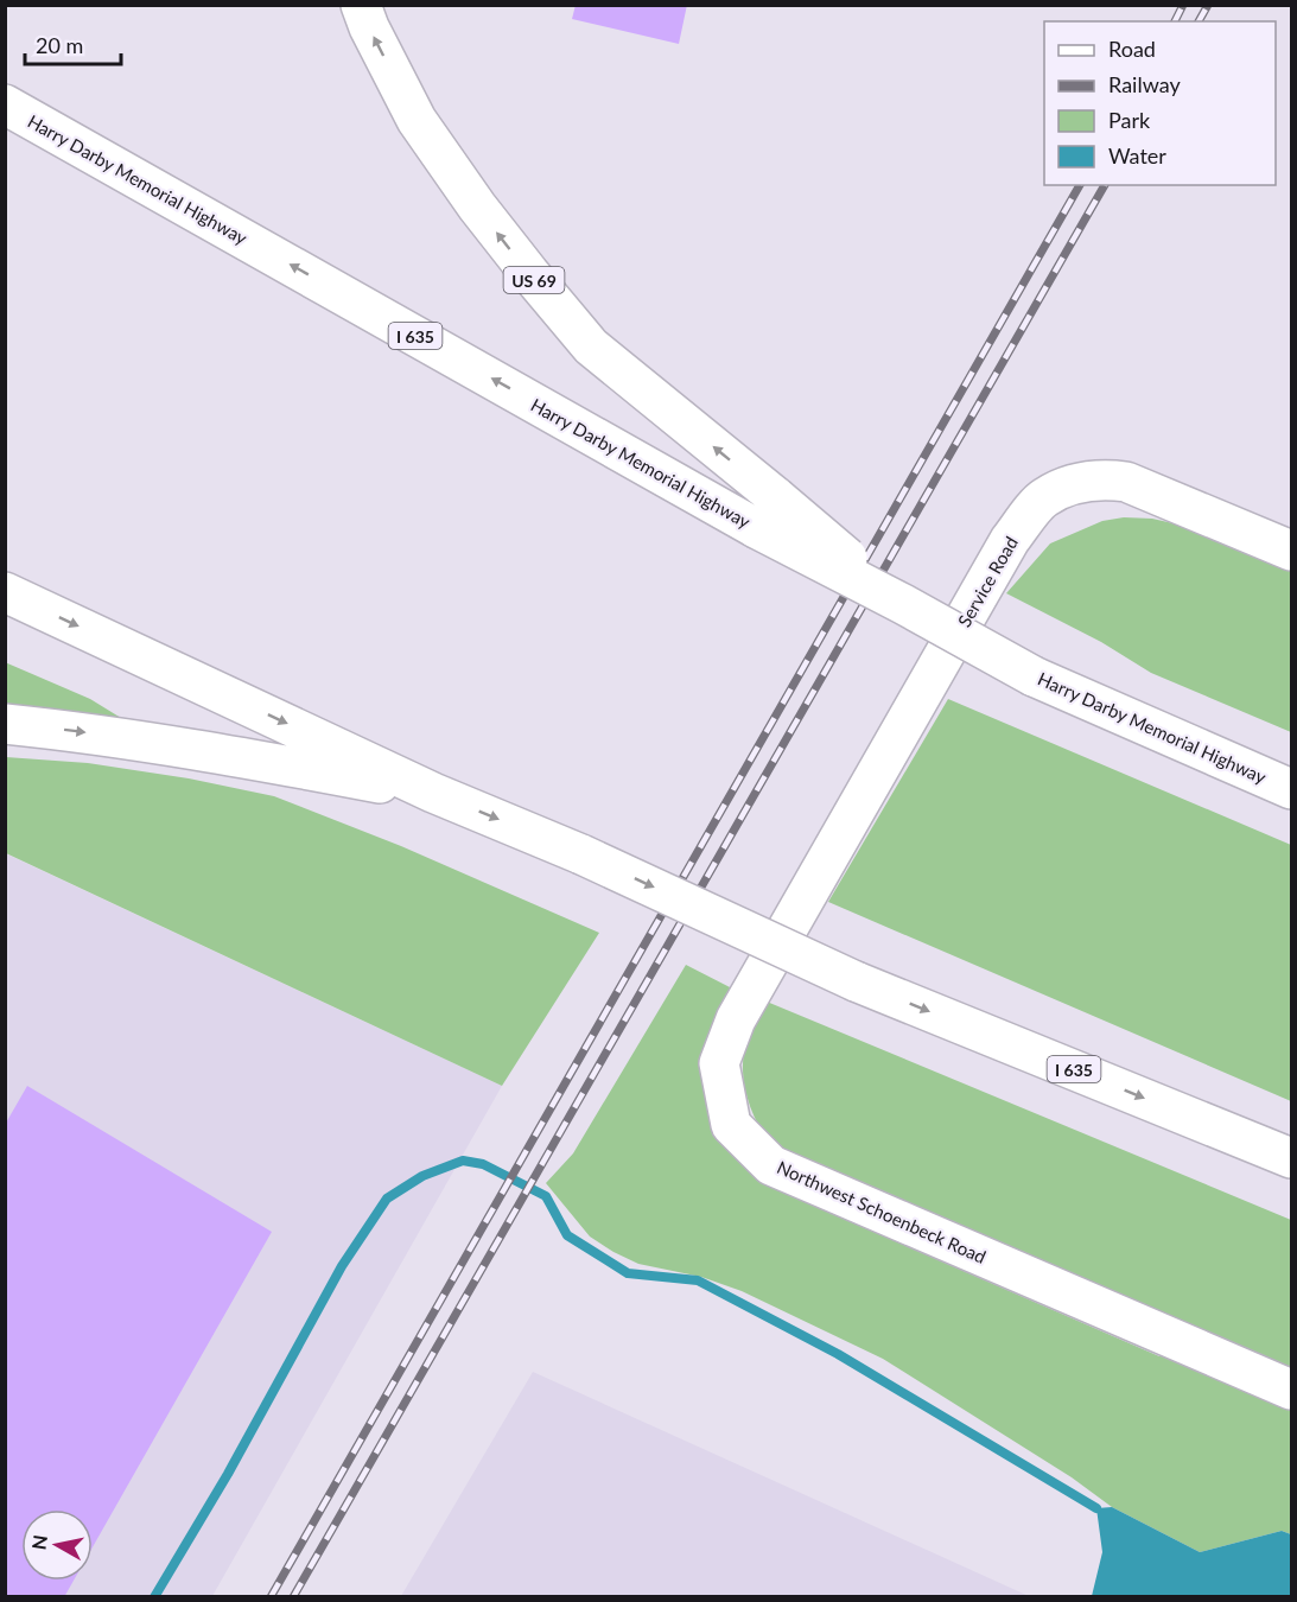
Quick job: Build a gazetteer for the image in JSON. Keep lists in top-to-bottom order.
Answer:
{
  "streets": {
    "main road": [
      "Harry Darby Memorial Highway",
      "US 69",
      "I 635",
      "Service Road",
      "Northwest Schoenbeck Road"
    ]
  },
  "crossings": [
    ["Harry Darby Memorial Highway", "US 69"],
    ["Service Road", "Northwest Schoenbeck Road"]
  ],
  "legend": [
    "Road",
    "Railway",
    "Park",
    "Water"
  ],
  "scale_bar": "20 m",
  "north": "left"
}
